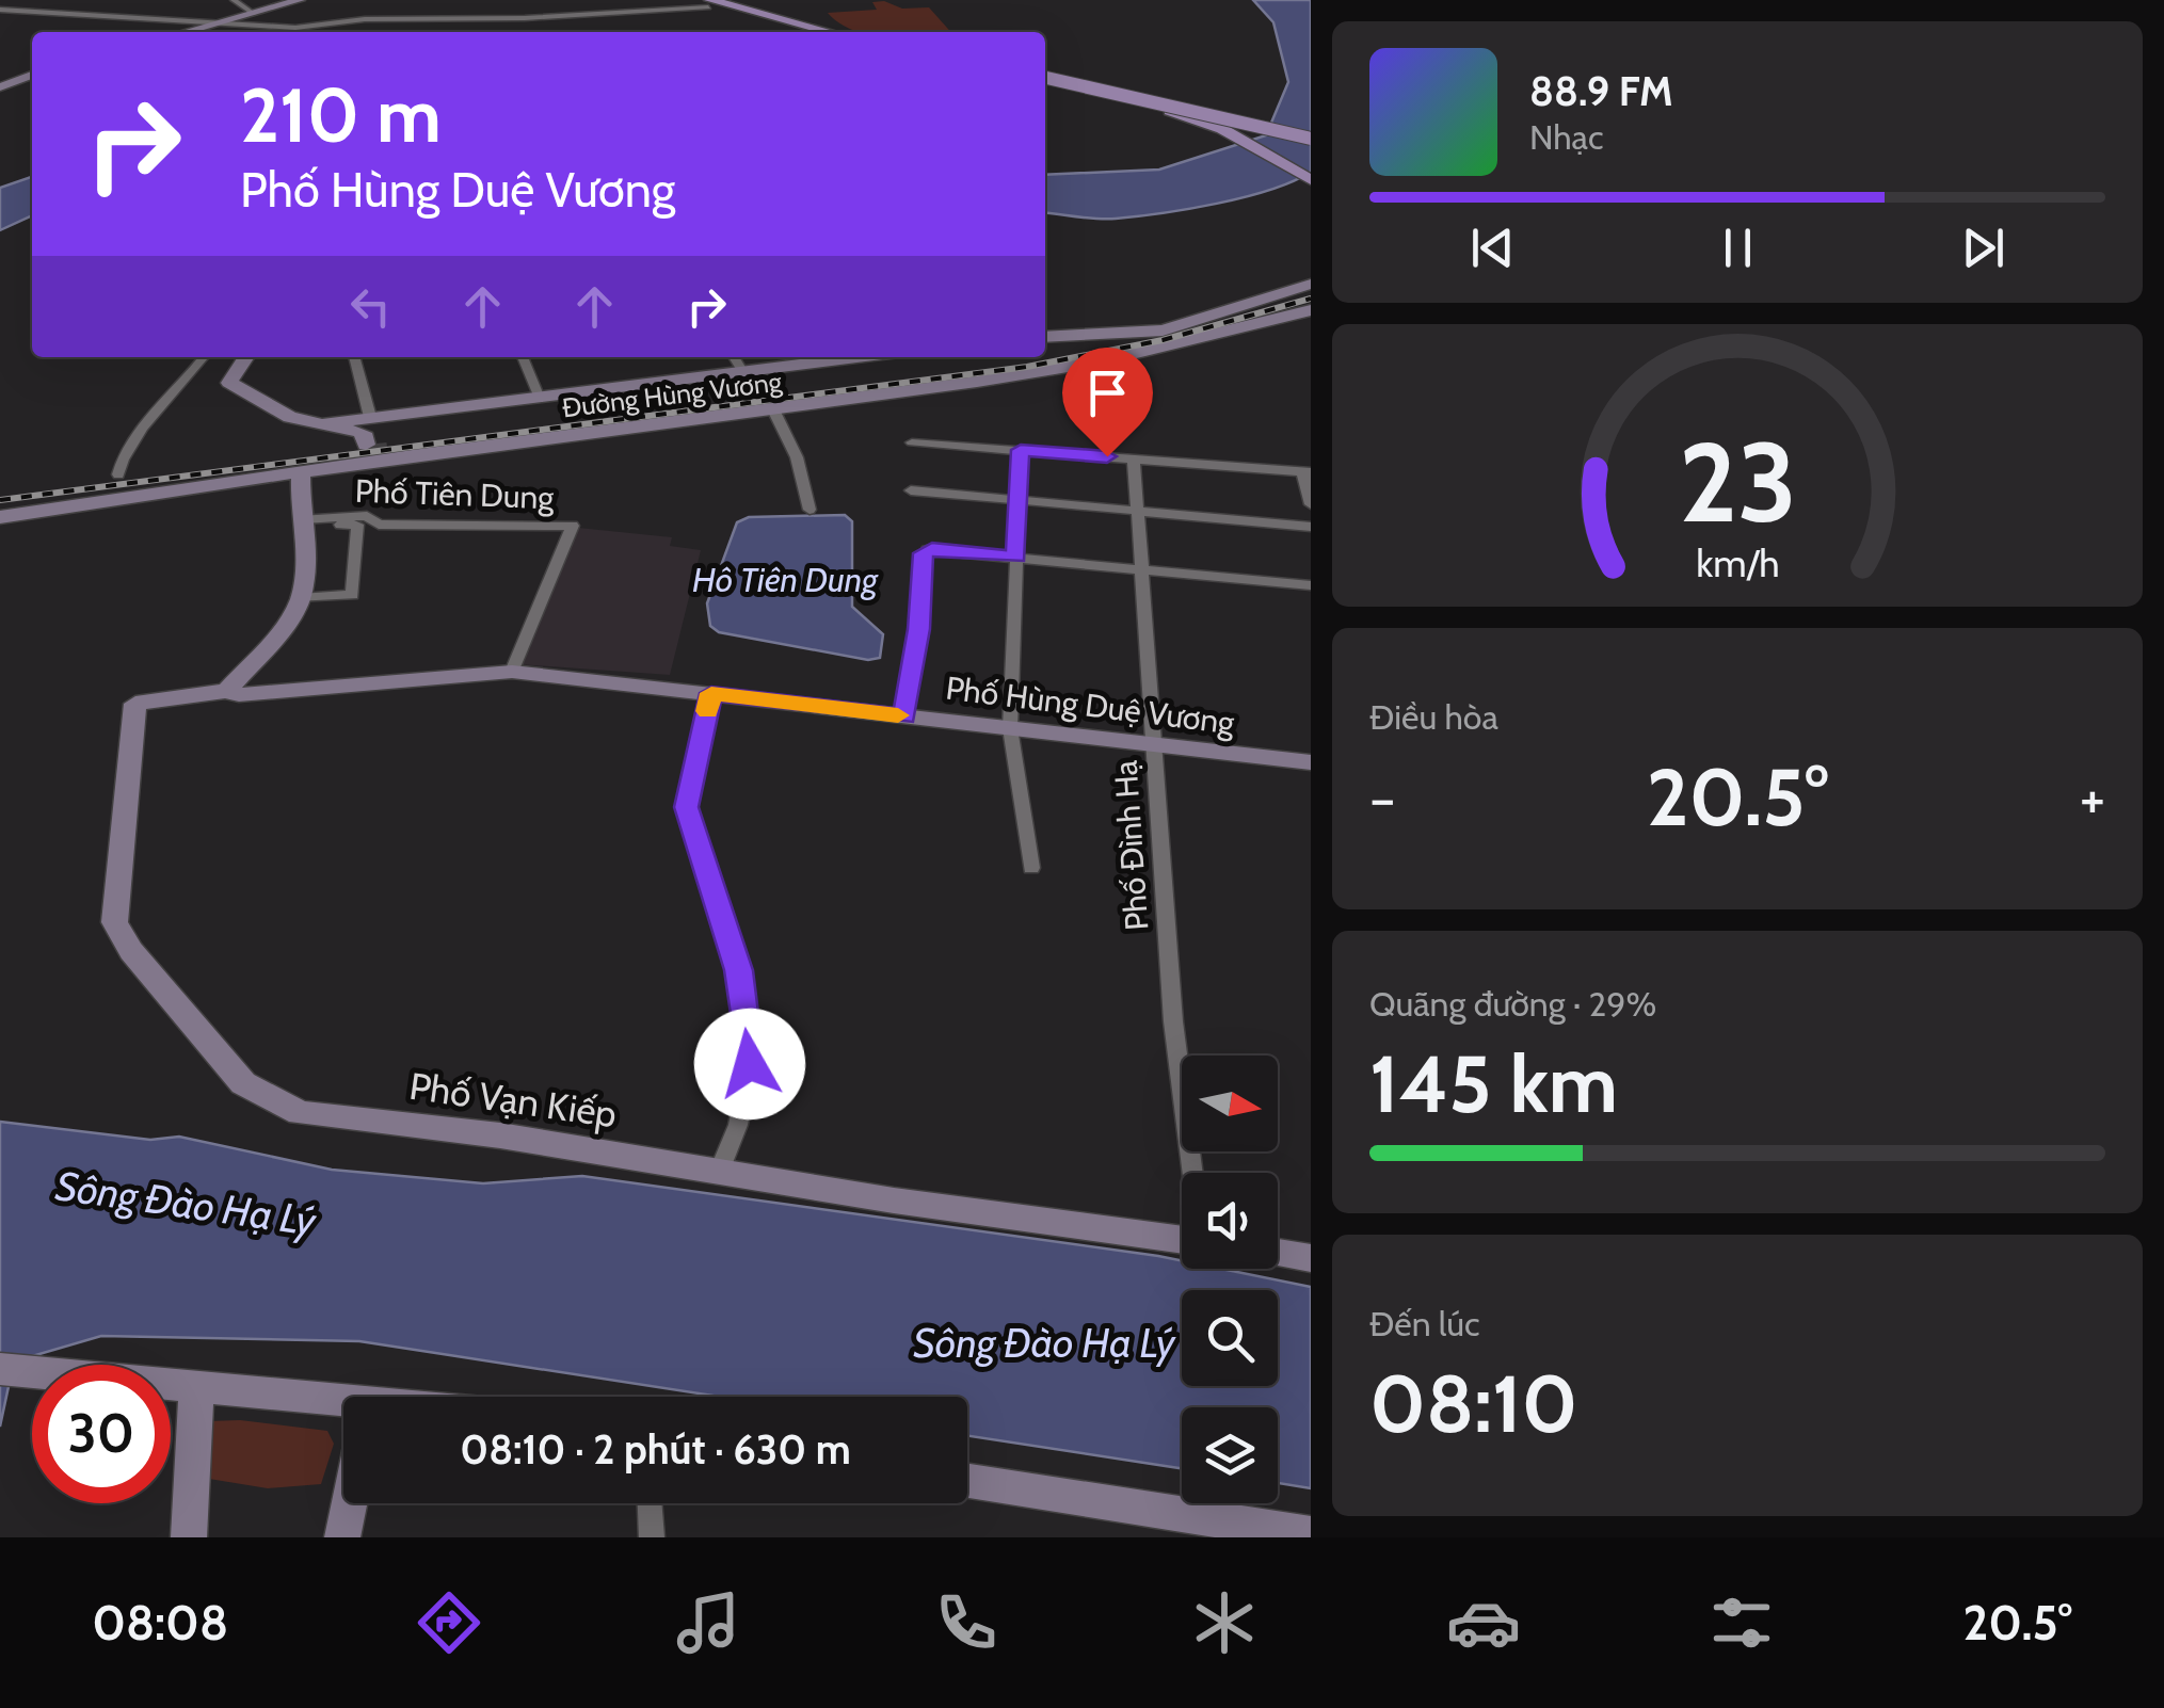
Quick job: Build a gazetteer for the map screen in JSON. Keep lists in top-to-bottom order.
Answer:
{
  "streets": {
    "street": [
      "Đường Hùng Vương",
      "Phố Tiên Dung",
      "Phố Hùng Duệ Vương",
      "Phố Đình Hạ",
      "Phố Vạn Kiếp"
    ]
  },
  "crossings": [
    ["Phố Tiên Dung", "Phố Hùng Duệ Vương"],
    ["Phố Hùng Duệ Vương", "Phố Đình Hạ"],
    ["Phố Hùng Duệ Vương", "Phố Vạn Kiếp"]
  ],
  "water": ["Hô Tiên Dung", "Sông Đào Hạ Lý"],
  "north": "right",
  "page": {
    "turn": ["210 m", "Phố Hùng Duệ Vương"],
    "song": ["88.9 FM", "Nhạc"],
    "tile": [
      "Điều hòa",
      ["Quãng đường · 29%", "145 km"],
      ["Đến lúc", "08:10"]
    ],
    "heat": ["−", "20.5°", "+"],
    "limit": "30",
    "trip": "08:10 · 2 phút · 630 m",
    "tabs": ["08:08", "20.5°"],
    "gauge": ["23", "km/h"]
  }
}
